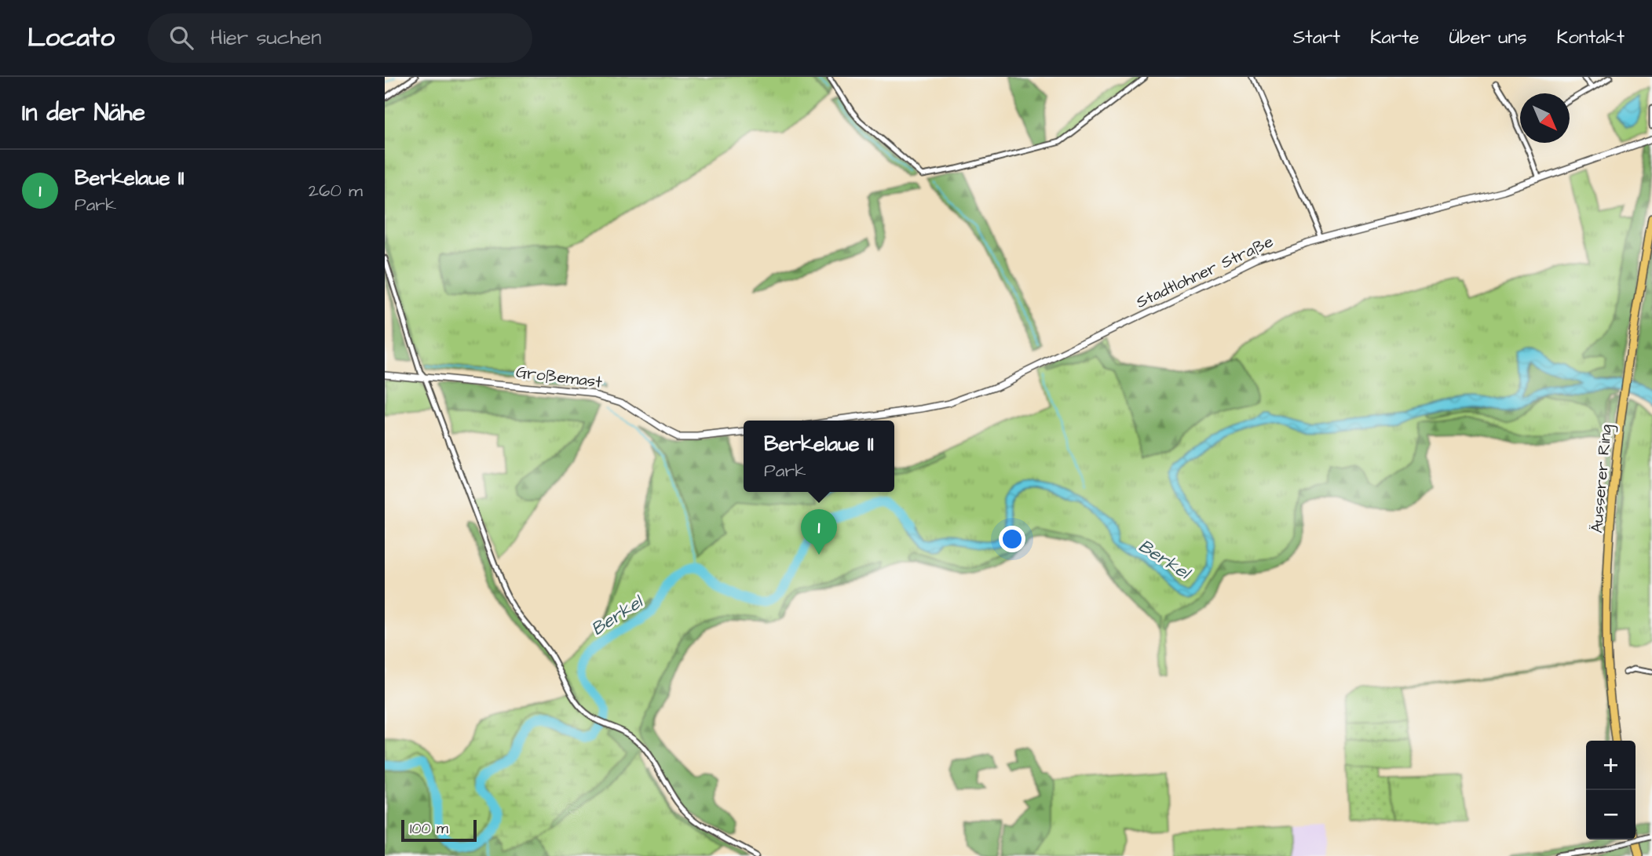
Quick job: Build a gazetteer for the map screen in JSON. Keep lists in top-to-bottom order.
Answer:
{
  "streets": {
    "main road": ["Äusserer Ring"],
    "street": ["Stadtlohner Straße", "Großemast"]
  },
  "water": ["Berkel"],
  "scale_bar": "100 m",
  "north": "bottom right",
  "page": {
    "header": "Locato",
    "search": "Hier suchen",
    "nav": [
      "Start",
      "Karte",
      "Über uns",
      "Kontakt"
    ],
    "heading": "In der Nähe",
    "list": [
      {
        "mark": "1",
        "name": "Berkelaue II",
        "note": "Park",
        "value": "260 m"
      }
    ],
    "popup": ["Berkelaue II", "Park"],
    "pins": "1",
    "map_buttons": ["+", "−"],
    "scale": "100 m"
  }
}
